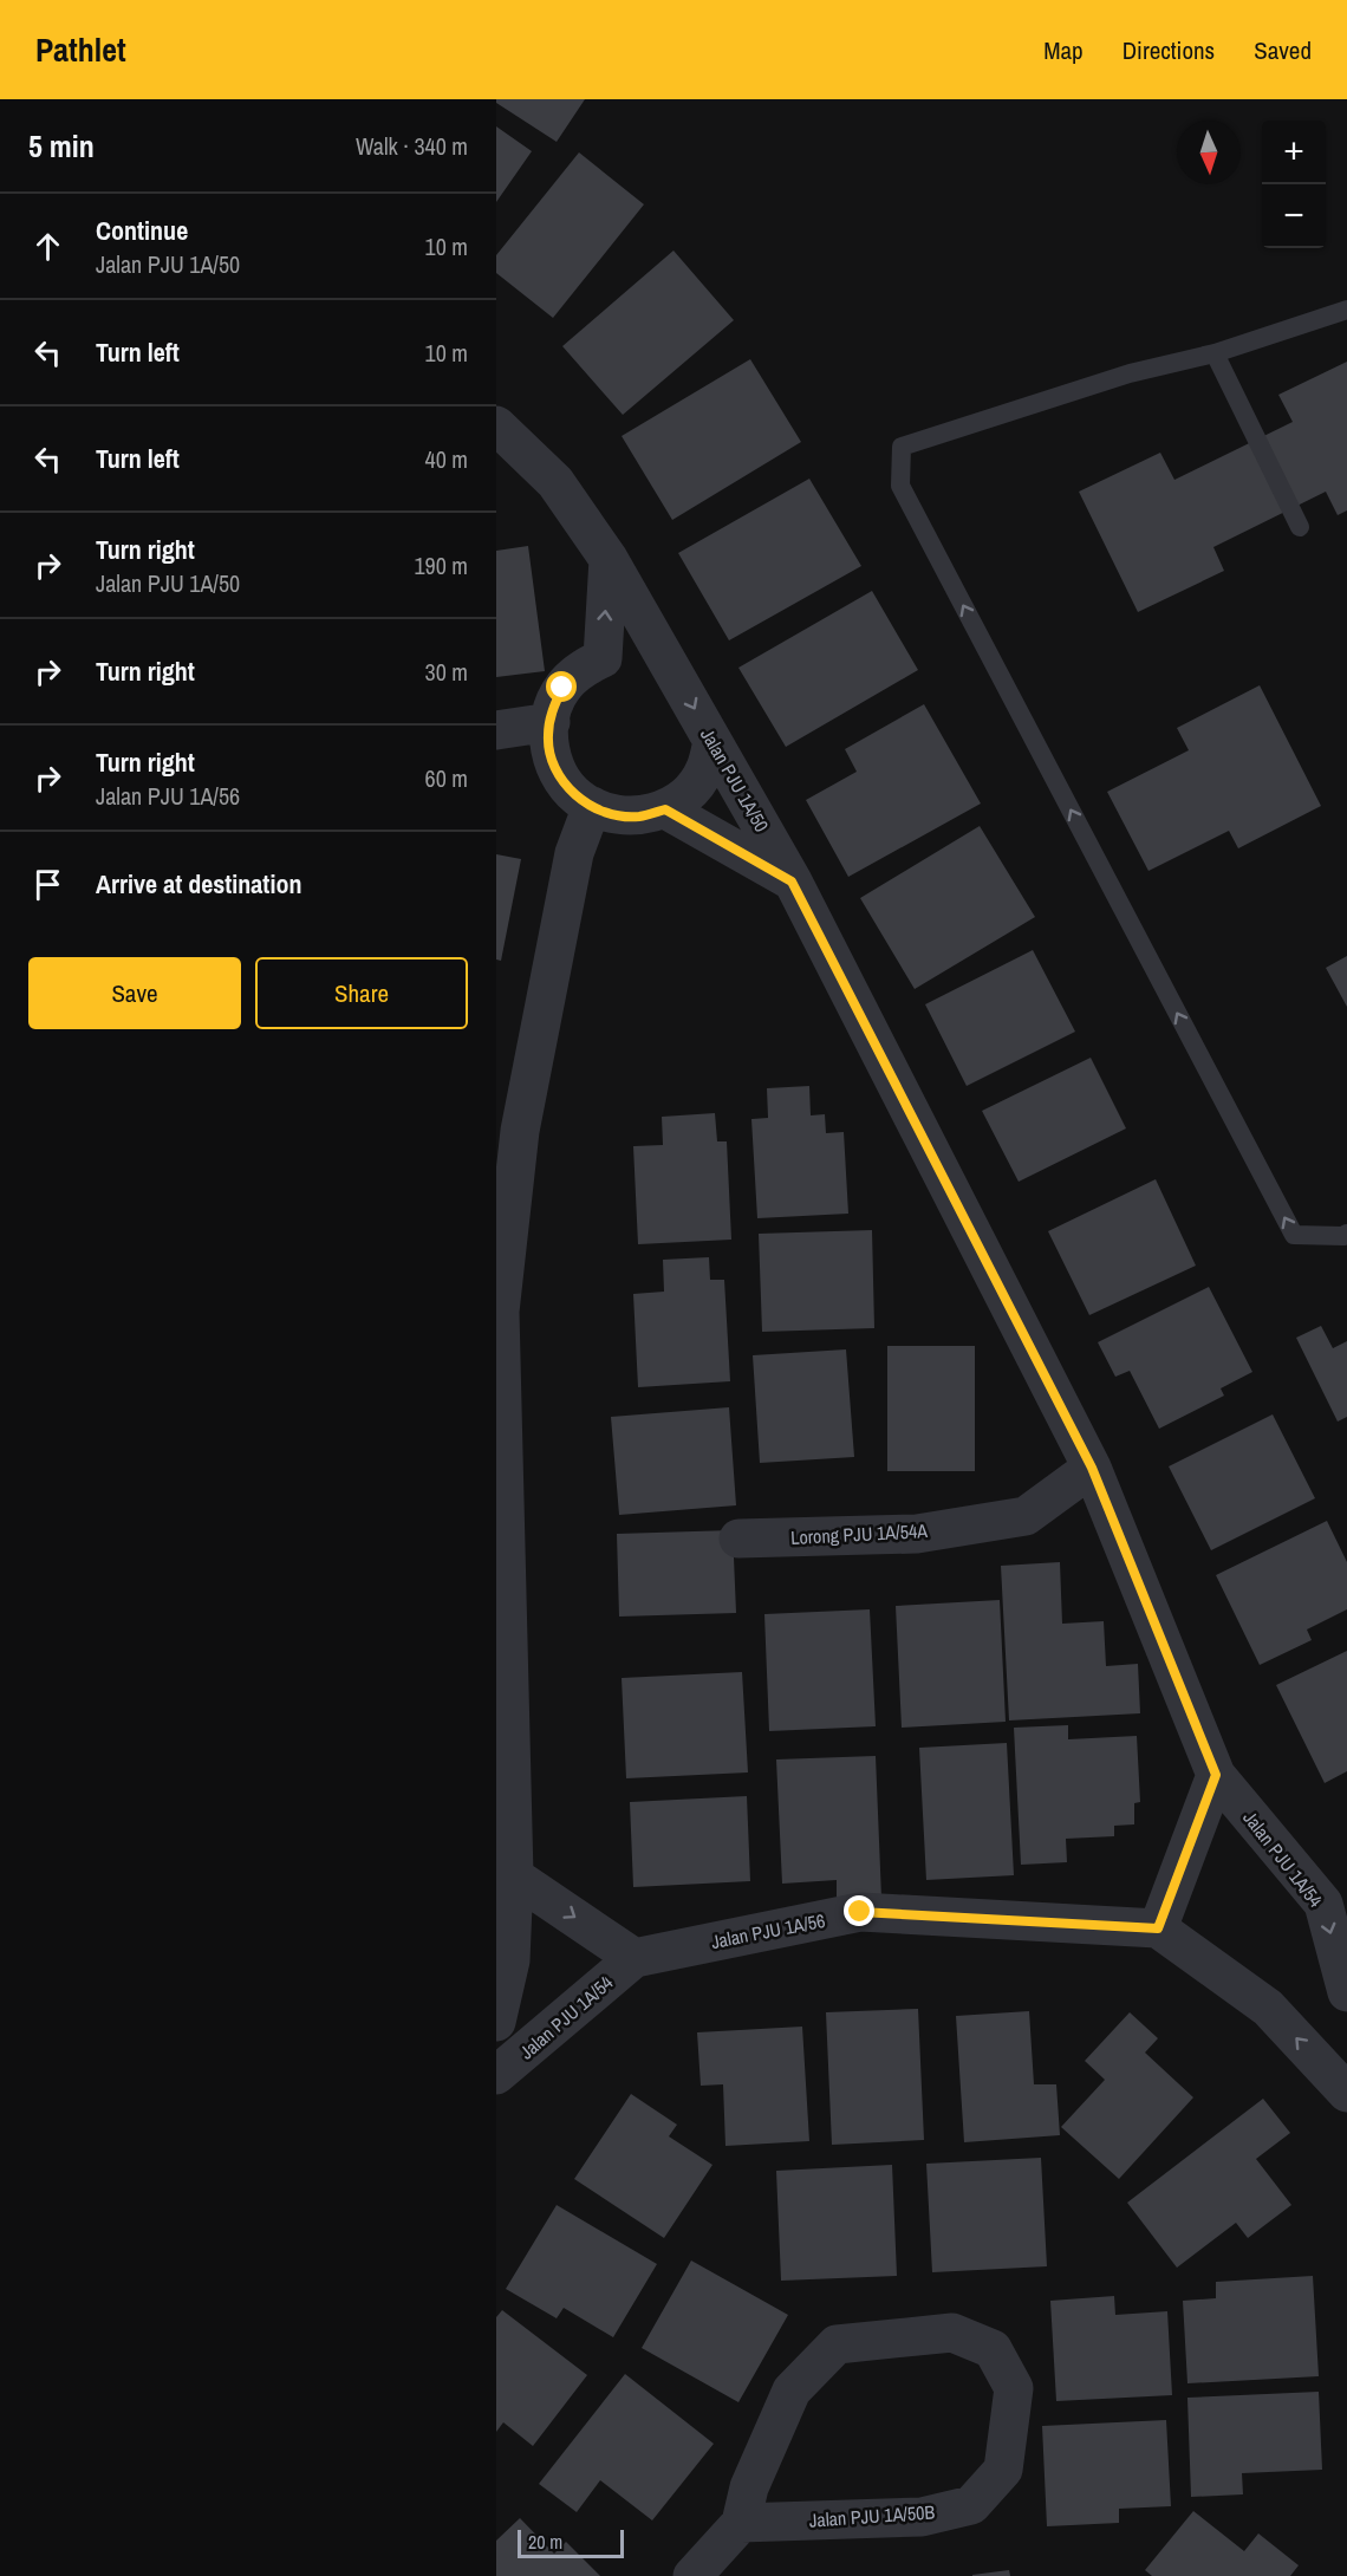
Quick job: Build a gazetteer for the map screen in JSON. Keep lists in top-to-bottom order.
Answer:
{
  "streets": {
    "street": [
      "Jalan PJU 1A/50",
      "Lorong PJU 1A/54A",
      "Jalan PJU 1A/54",
      "Jalan PJU 1A/56",
      "Jalan PJU 1A/50B"
    ]
  },
  "crossings": [
    ["Jalan PJU 1A/50", "Lorong PJU 1A/54A"],
    ["Jalan PJU 1A/50", "Jalan PJU 1A/54"],
    ["Jalan PJU 1A/54", "Jalan PJU 1A/56"]
  ],
  "scale_bar": "20 m",
  "north": "bottom",
  "page": {
    "header": "Pathlet",
    "nav": ["Map", "Directions", "Saved"],
    "heading": ["5 min", "Walk · 340 m"],
    "map_buttons": ["+", "−"],
    "list": [
      ["Continue", "Jalan PJU 1A/50", "10 m"],
      ["Turn left", "10 m"],
      ["Turn left", "40 m"],
      ["Turn right", "Jalan PJU 1A/50", "190 m"],
      ["Turn right", "30 m"],
      ["Turn right", "Jalan PJU 1A/56", "60 m"],
      "Arrive at destination"
    ],
    "buttons": ["Save", "Share"],
    "scale": "20 m"
  }
}
